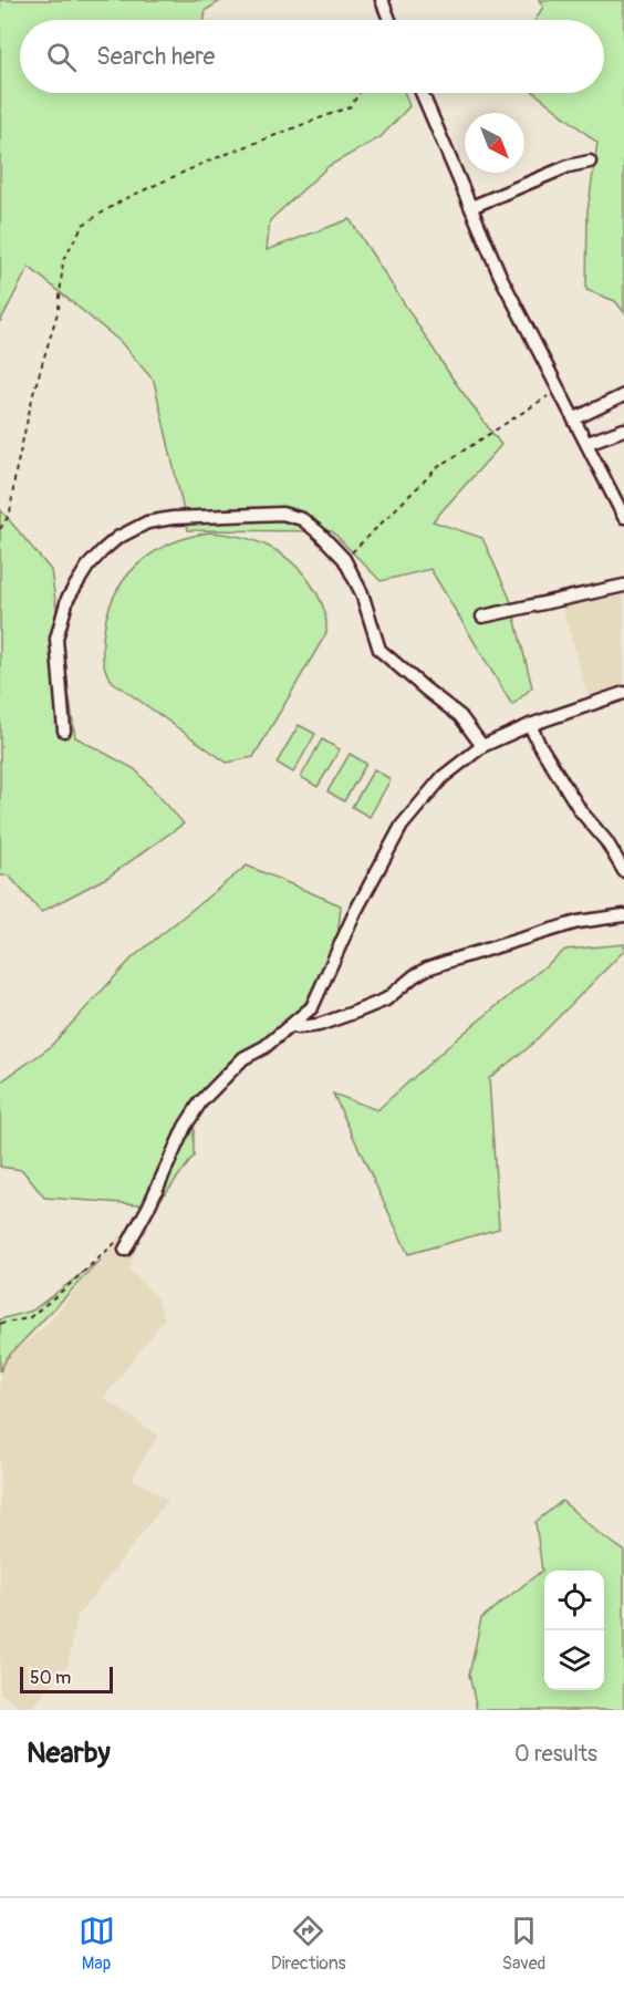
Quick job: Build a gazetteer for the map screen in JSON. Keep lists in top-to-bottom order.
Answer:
{
  "scale_bar": "50 m",
  "north": "bottom right",
  "page": {
    "search": "Search here",
    "scale": "50 m",
    "heading": ["Nearby", "0 results"],
    "nav": ["Map", "Directions", "Saved"]
  }
}
